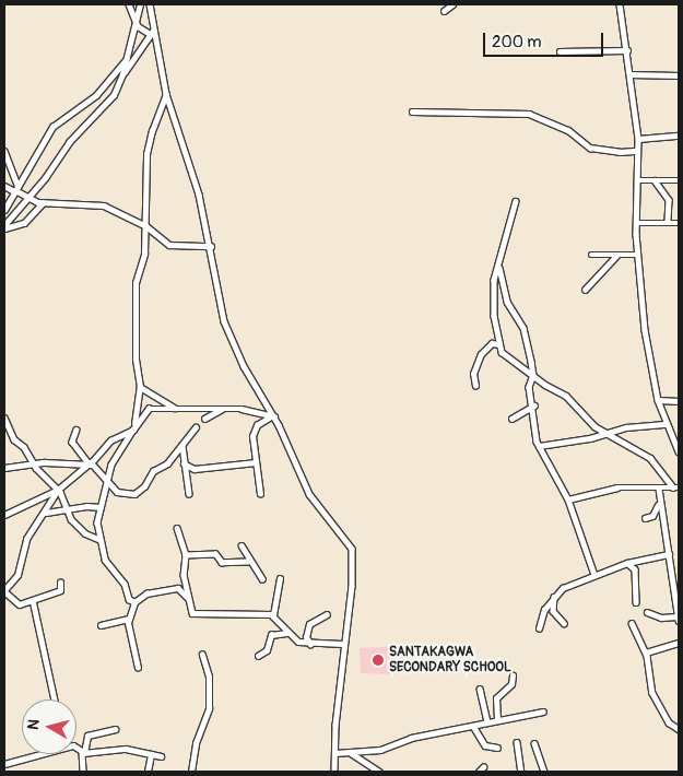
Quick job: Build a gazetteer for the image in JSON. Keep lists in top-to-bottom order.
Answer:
{
  "places": ["SANTAKAGWA SECONDARY SCHOOL"],
  "scale_bar": "200 m",
  "north": "left"
}
